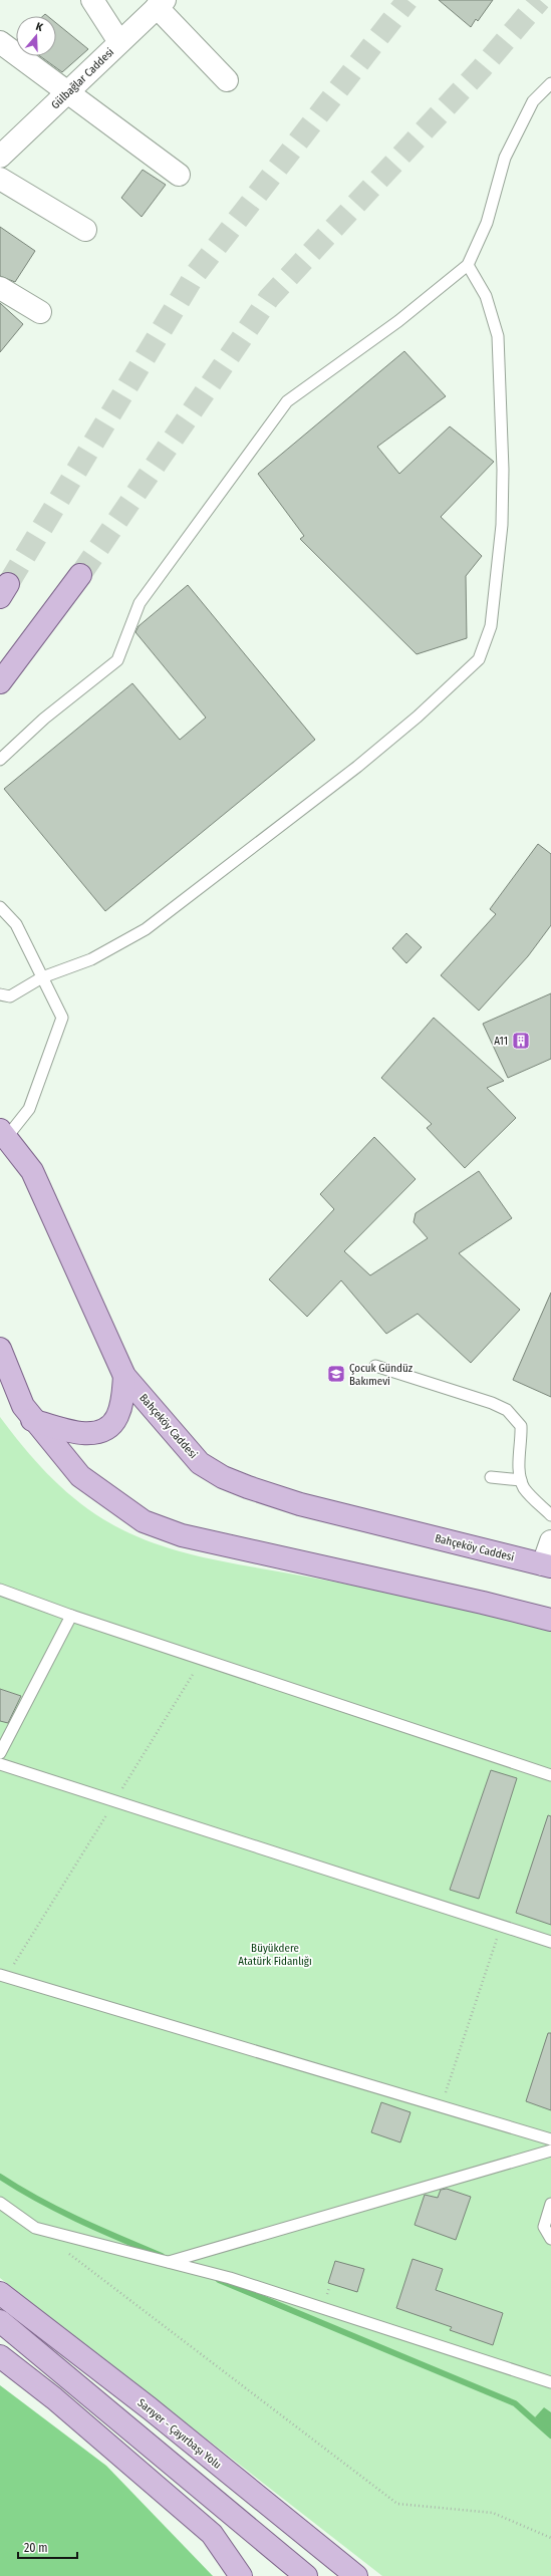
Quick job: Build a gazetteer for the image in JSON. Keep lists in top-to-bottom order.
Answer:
{
  "streets": {
    "main road": ["Bahçeköy Caddesi", "Sarıyer - Çayırbaşı Yolu"],
    "street": ["Gülbağlar Caddesi"]
  },
  "parks": ["Büyükdere Atatürk Fidanlığı"],
  "places": {
    "building": ["A11"],
    "school or university": ["Çocuk Gündüz Bakımevi"]
  },
  "scale_bar": "20 m",
  "north": "top"
}
